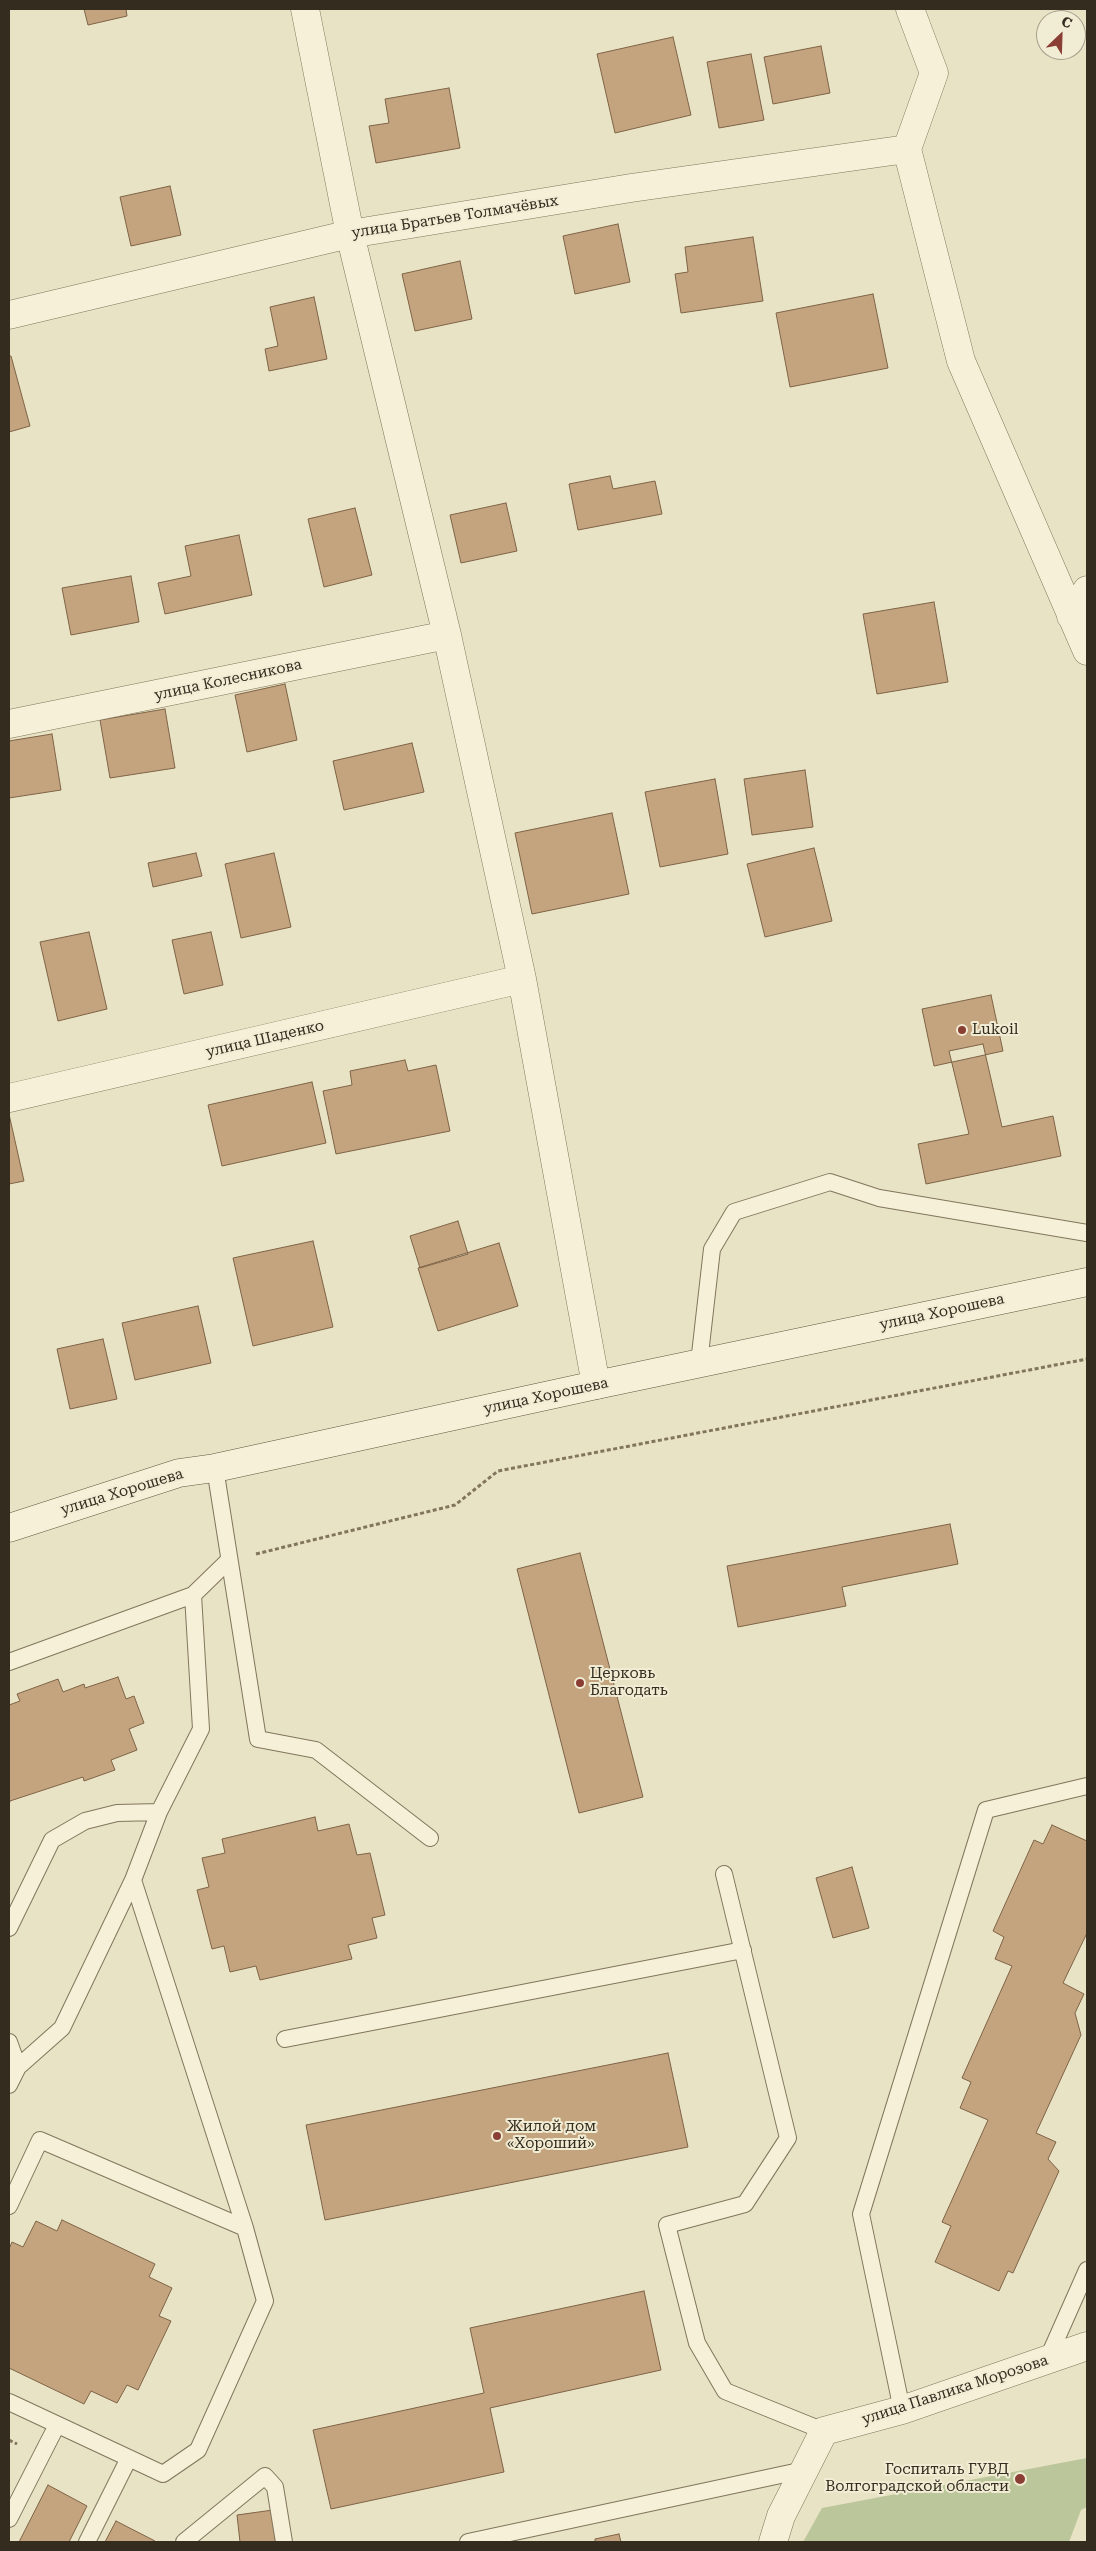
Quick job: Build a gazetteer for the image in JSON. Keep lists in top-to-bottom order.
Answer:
{
  "streets": {
    "street": [
      "улица Братьев Толмачёвых",
      "улица Колесникова",
      "улица Шаденко",
      "улица Хорошева",
      "улица Павлика Морозова"
    ]
  },
  "places": [
    "Lukoil",
    "Церковь Благодать",
    "Жилой дом «Хороший»",
    "Госпиталь ГУВД Волгоградской области"
  ],
  "north": "top right"
}
